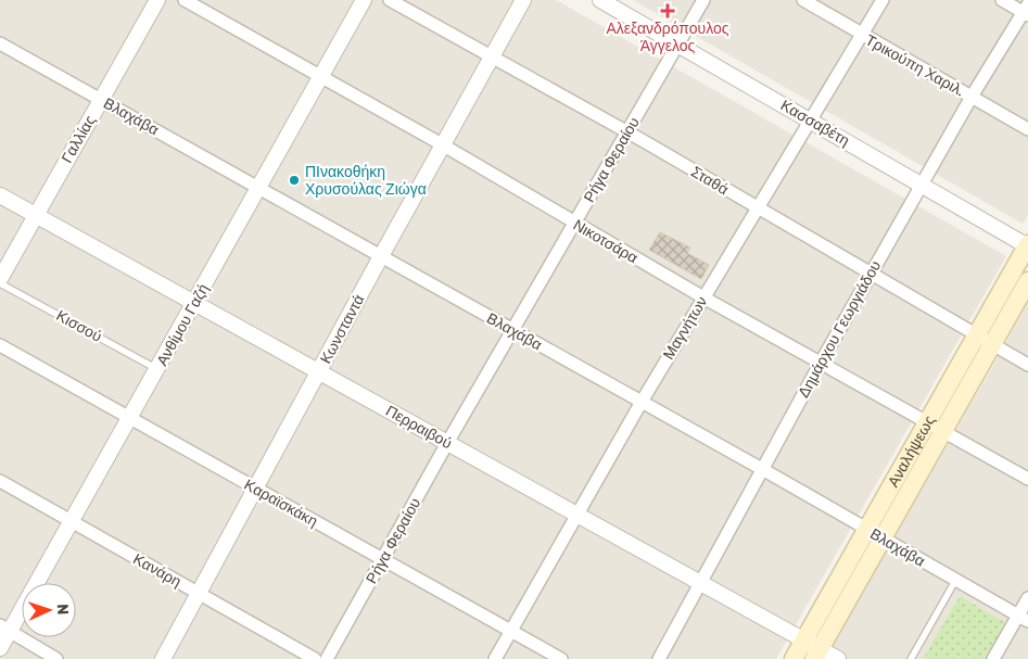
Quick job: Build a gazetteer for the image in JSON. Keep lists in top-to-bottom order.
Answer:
{
  "streets": {
    "main road": ["Αναλήψεως"],
    "street": [
      "Τρικούπη Χαριλ.",
      "Βλαχάβα",
      "Κασσαβέτη",
      "Γαλλίας",
      "Ρήγα Φεραίου",
      "Σταθά",
      "Νικοτσάρα",
      "Ανθίμου Γαζή",
      "Μαγνήτων",
      "Κωνσταντά",
      "Δημάρχου Γεωργιάδου",
      "Περραιβού",
      "Καραϊσκάκη",
      "Κανάρη"
    ],
    "lane": ["Κισσού"]
  },
  "crossings": [
    ["Τρικούπη Χαριλ.", "Μαγνήτων"],
    ["Τρικούπη Χαριλ.", "Δημάρχου Γεωργιάδου"],
    ["Βλαχάβα", "Γαλλίας"],
    ["Βλαχάβα", "Ρήγα Φεραίου"],
    ["Βλαχάβα", "Ανθίμου Γαζή"],
    ["Βλαχάβα", "Μαγνήτων"],
    ["Βλαχάβα", "Κωνσταντά"],
    ["Βλαχάβα", "Δημάρχου Γεωργιάδου"],
    ["Βλαχάβα", "Αναλήψεως"],
    ["Κασσαβέτη", "Ρήγα Φεραίου"],
    ["Κασσαβέτη", "Μαγνήτων"],
    ["Κασσαβέτη", "Δημάρχου Γεωργιάδου"],
    ["Κασσαβέτη", "Αναλήψεως"],
    ["Γαλλίας", "Περραιβού"],
    ["Ρήγα Φεραίου", "Σταθά"],
    ["Ρήγα Φεραίου", "Νικοτσάρα"],
    ["Ρήγα Φεραίου", "Περραιβού"],
    ["Ρήγα Φεραίου", "Καραϊσκάκη"],
    ["Σταθά", "Μαγνήτων"],
    ["Σταθά", "Κωνσταντά"],
    ["Σταθά", "Δημάρχου Γεωργιάδου"],
    ["Σταθά", "Αναλήψεως"],
    ["Νικοτσάρα", "Ανθίμου Γαζή"],
    ["Νικοτσάρα", "Μαγνήτων"],
    ["Νικοτσάρα", "Κωνσταντά"],
    ["Νικοτσάρα", "Δημάρχου Γεωργιάδου"],
    ["Νικοτσάρα", "Αναλήψεως"],
    ["Ανθίμου Γαζή", "Κισσού"],
    ["Ανθίμου Γαζή", "Περραιβού"],
    ["Ανθίμου Γαζή", "Καραϊσκάκη"],
    ["Ανθίμου Γαζή", "Κανάρη"],
    ["Μαγνήτων", "Περραιβού"],
    ["Μαγνήτων", "Καραϊσκάκη"],
    ["Κωνσταντά", "Περραιβού"],
    ["Κωνσταντά", "Καραϊσκάκη"],
    ["Κωνσταντά", "Κανάρη"],
    ["Δημάρχου Γεωργιάδου", "Περραιβού"],
    ["Περραιβού", "Αναλήψεως"]
  ],
  "places": {
    "health": ["Αλεξανδρόπουλος Άγγελος"],
    "other": ["ΠΙνακοθήκη Χρυσούλας Ζιώγα"]
  },
  "north": "right"
}
